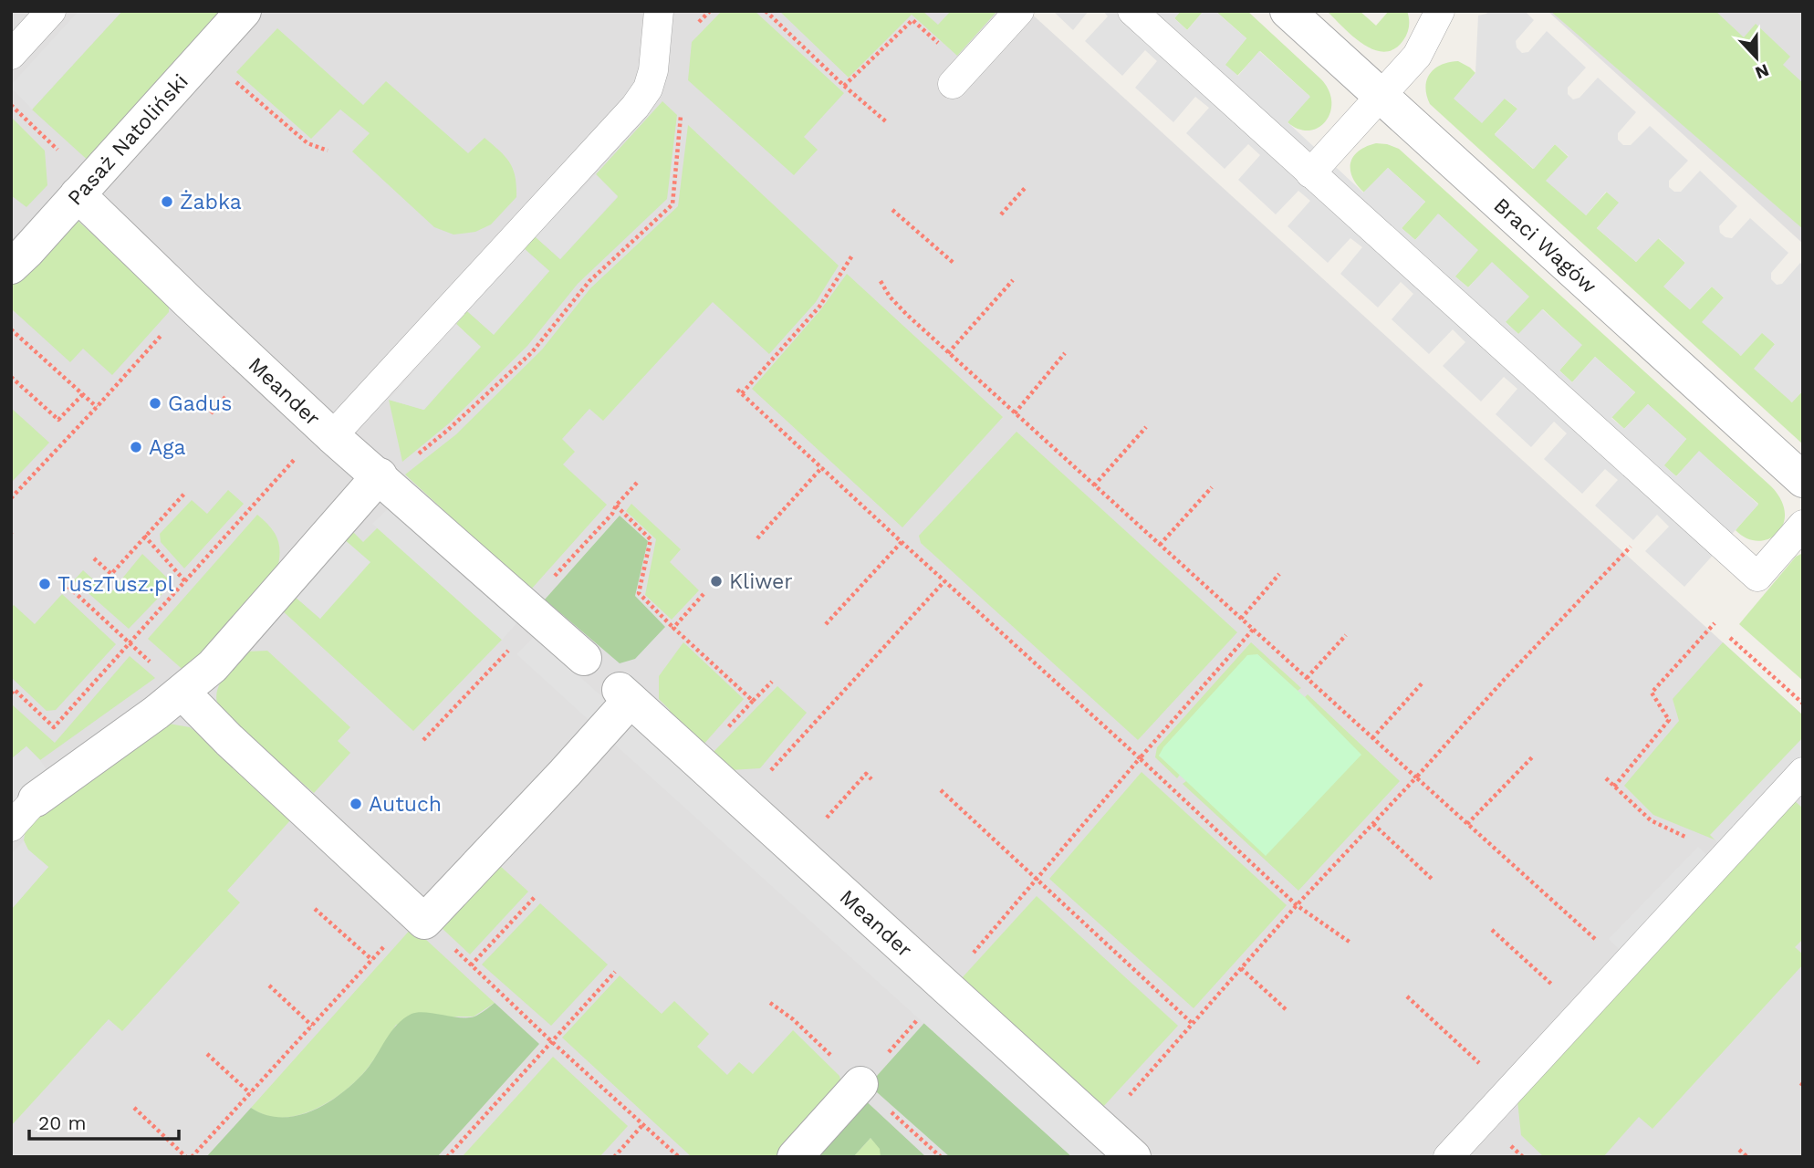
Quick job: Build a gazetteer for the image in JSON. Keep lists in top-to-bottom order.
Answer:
{
  "streets": {
    "street": ["Pasaż Natoliński", "Braci Wagów", "Meander"]
  },
  "crossings": [
    ["Pasaż Natoliński", "Meander"]
  ],
  "places": [
    "Żabka",
    "Gadus",
    "Aga",
    "Kliwer",
    "TuszTusz.pl",
    "Autuch"
  ],
  "scale_bar": "20 m",
  "north": "bottom"
}
